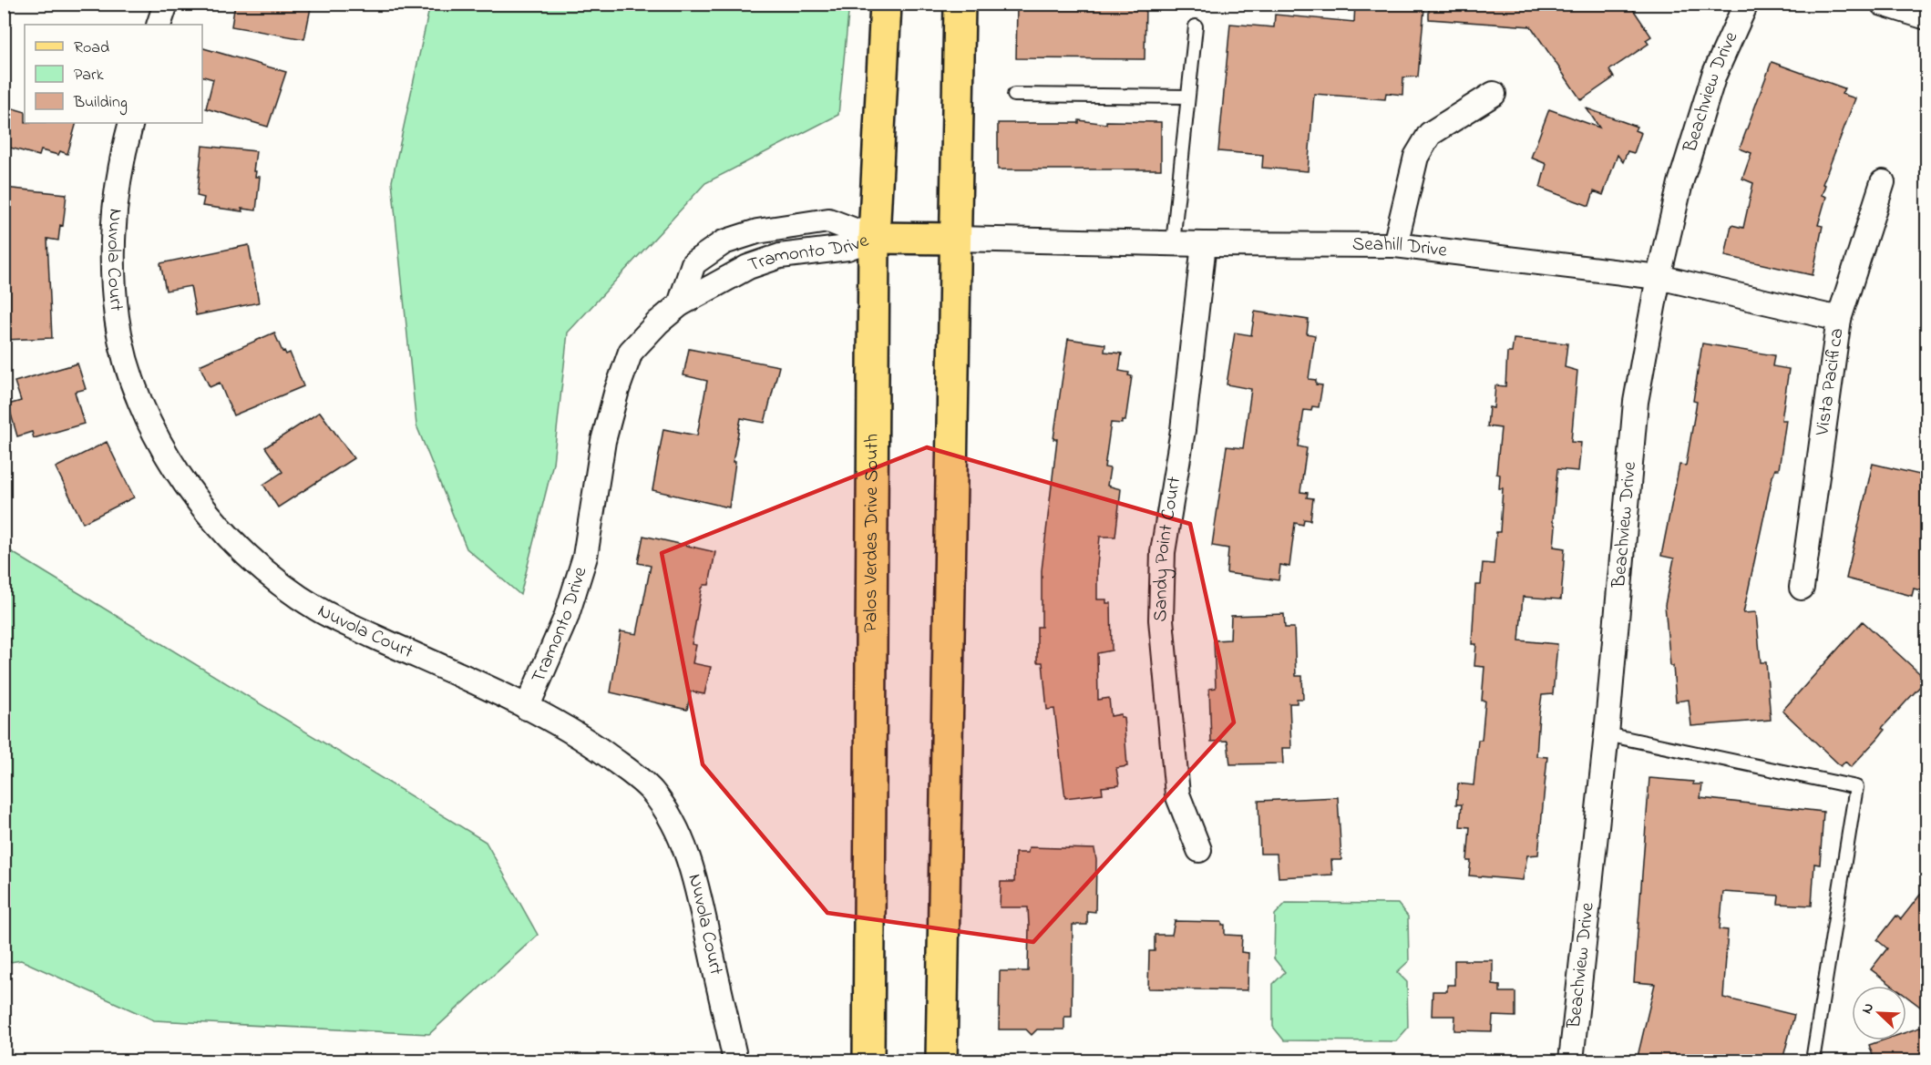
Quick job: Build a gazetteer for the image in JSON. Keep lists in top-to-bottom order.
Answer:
{
  "streets": {
    "main road": ["Palos Verdes Drive South"],
    "street": [
      "Beachview Drive",
      "Seahill Drive",
      "Tramonto Drive",
      "Nuvola Court",
      "Vista Pacifica",
      "Sandy Point Court"
    ]
  },
  "crossings": [
    ["Beachview Drive", "Seahill Drive"],
    ["Seahill Drive", "Vista Pacifica"],
    ["Seahill Drive", "Sandy Point Court"],
    ["Tramonto Drive", "Nuvola Court"],
    ["Tramonto Drive", "Palos Verdes Drive South"]
  ],
  "legend": ["Road", "Park", "Building"],
  "north": "top left"
}
